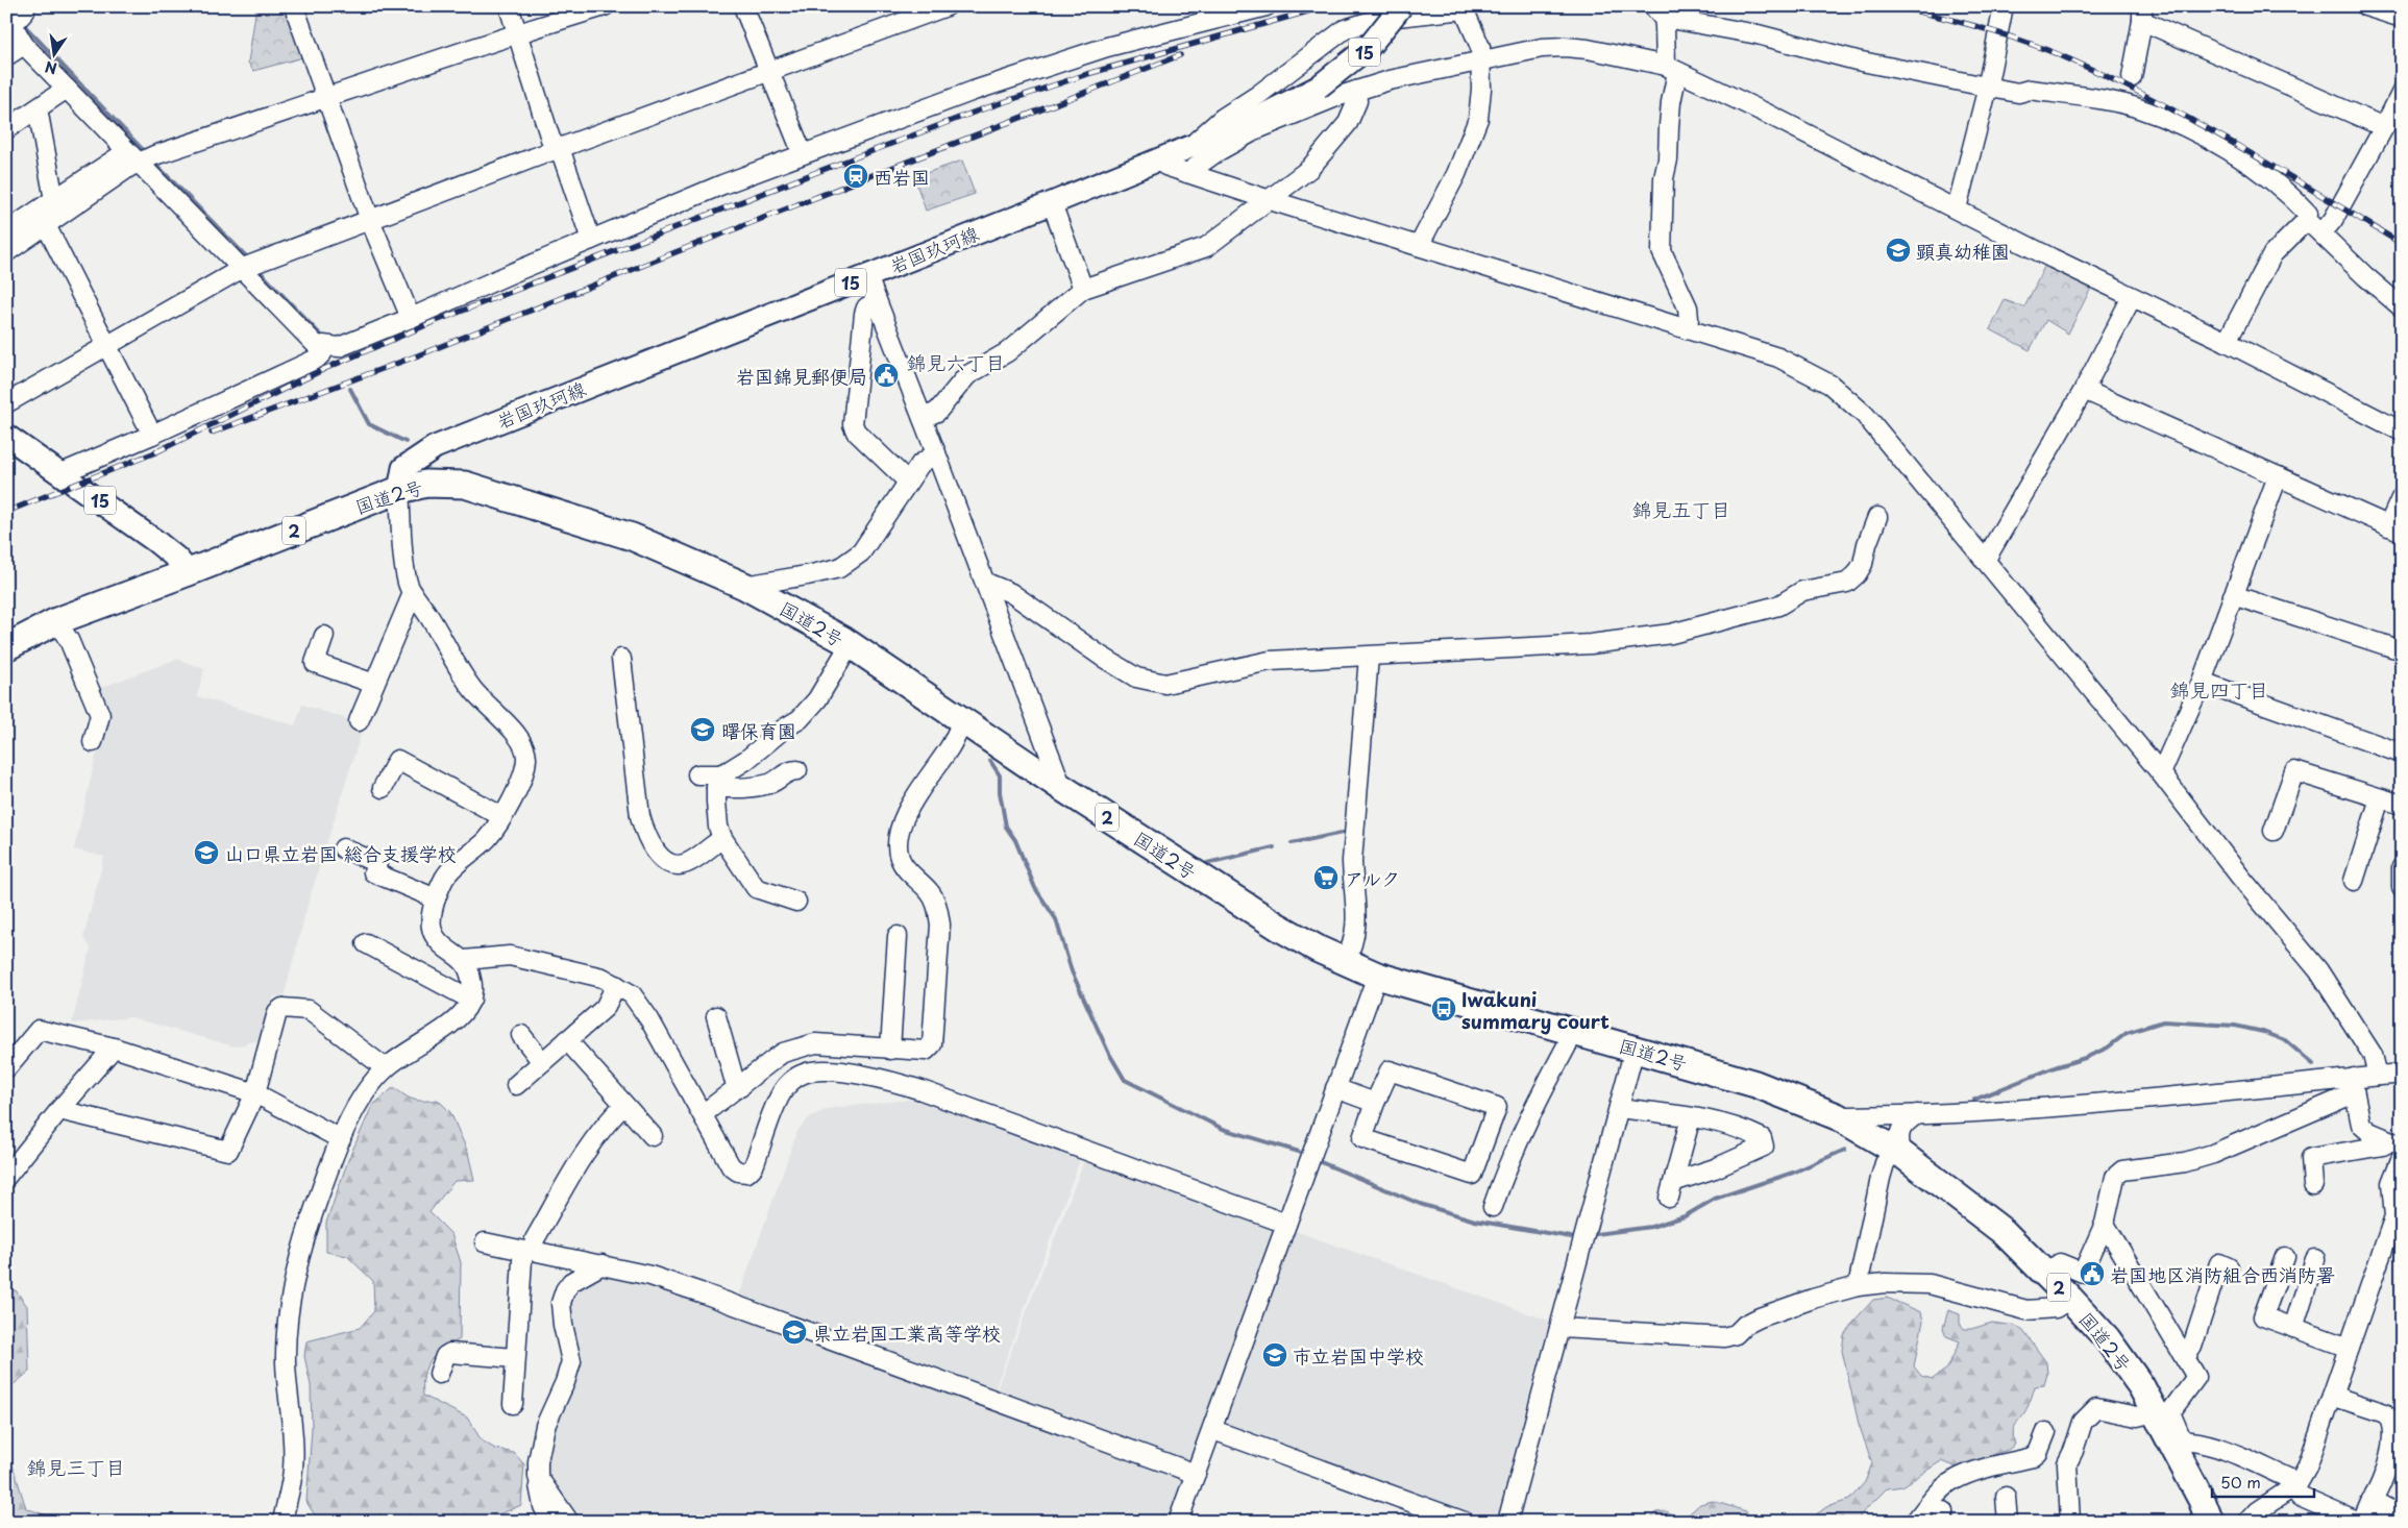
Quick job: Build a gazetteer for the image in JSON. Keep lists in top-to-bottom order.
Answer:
{
  "streets": {
    "highway": ["国道2号", "2"],
    "main road": ["15", "岩国玖珂線"]
  },
  "crossings": [
    ["15", "国道2号"],
    ["岩国玖珂線", "国道2号"]
  ],
  "districts": [
    "錦見六丁目",
    "錦見五丁目",
    "錦見四丁目",
    "錦見三丁目"
  ],
  "places": {
    "station": ["西岩国"],
    "school or university": [
      "顕真幼稚園",
      "曙保育園",
      "山口県立岩国 総合支援学校",
      "県立岩国工業高等学校",
      "市立岩国中学校"
    ],
    "public building": ["岩国錦見郵便局", "岩国地区消防組合西消防署"],
    "supermarket": ["アルク"],
    "bus stop": ["Iwakuni summary court"]
  },
  "scale_bar": "50 m",
  "north": "bottom"
}
